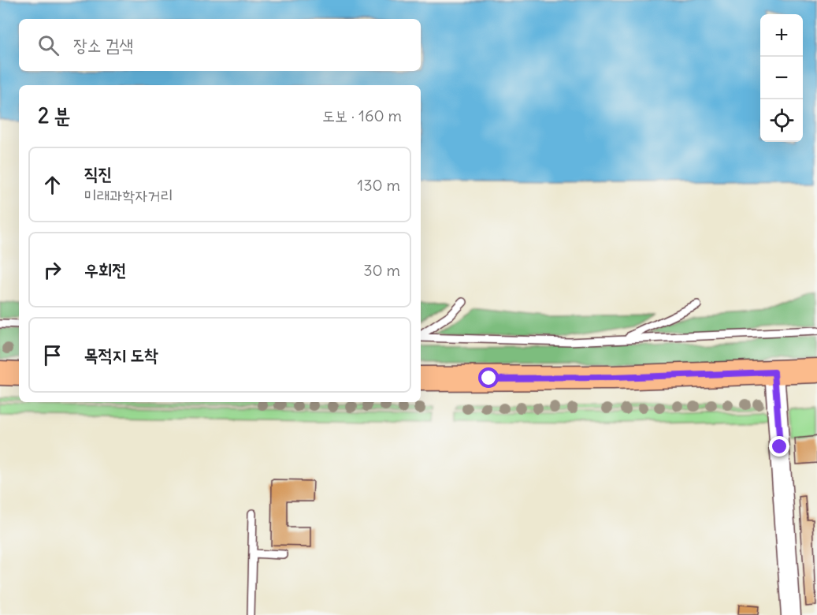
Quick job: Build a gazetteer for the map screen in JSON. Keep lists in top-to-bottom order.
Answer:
{
  "page": {
    "map_buttons": ["+", "−"],
    "search": "장소 검색",
    "heading": ["2 분", "도보 · 160 m"],
    "list": [
      ["직진", "미래과학자거리", "130 m"],
      ["우회전", "30 m"],
      "목적지 도착"
    ]
  }
}
